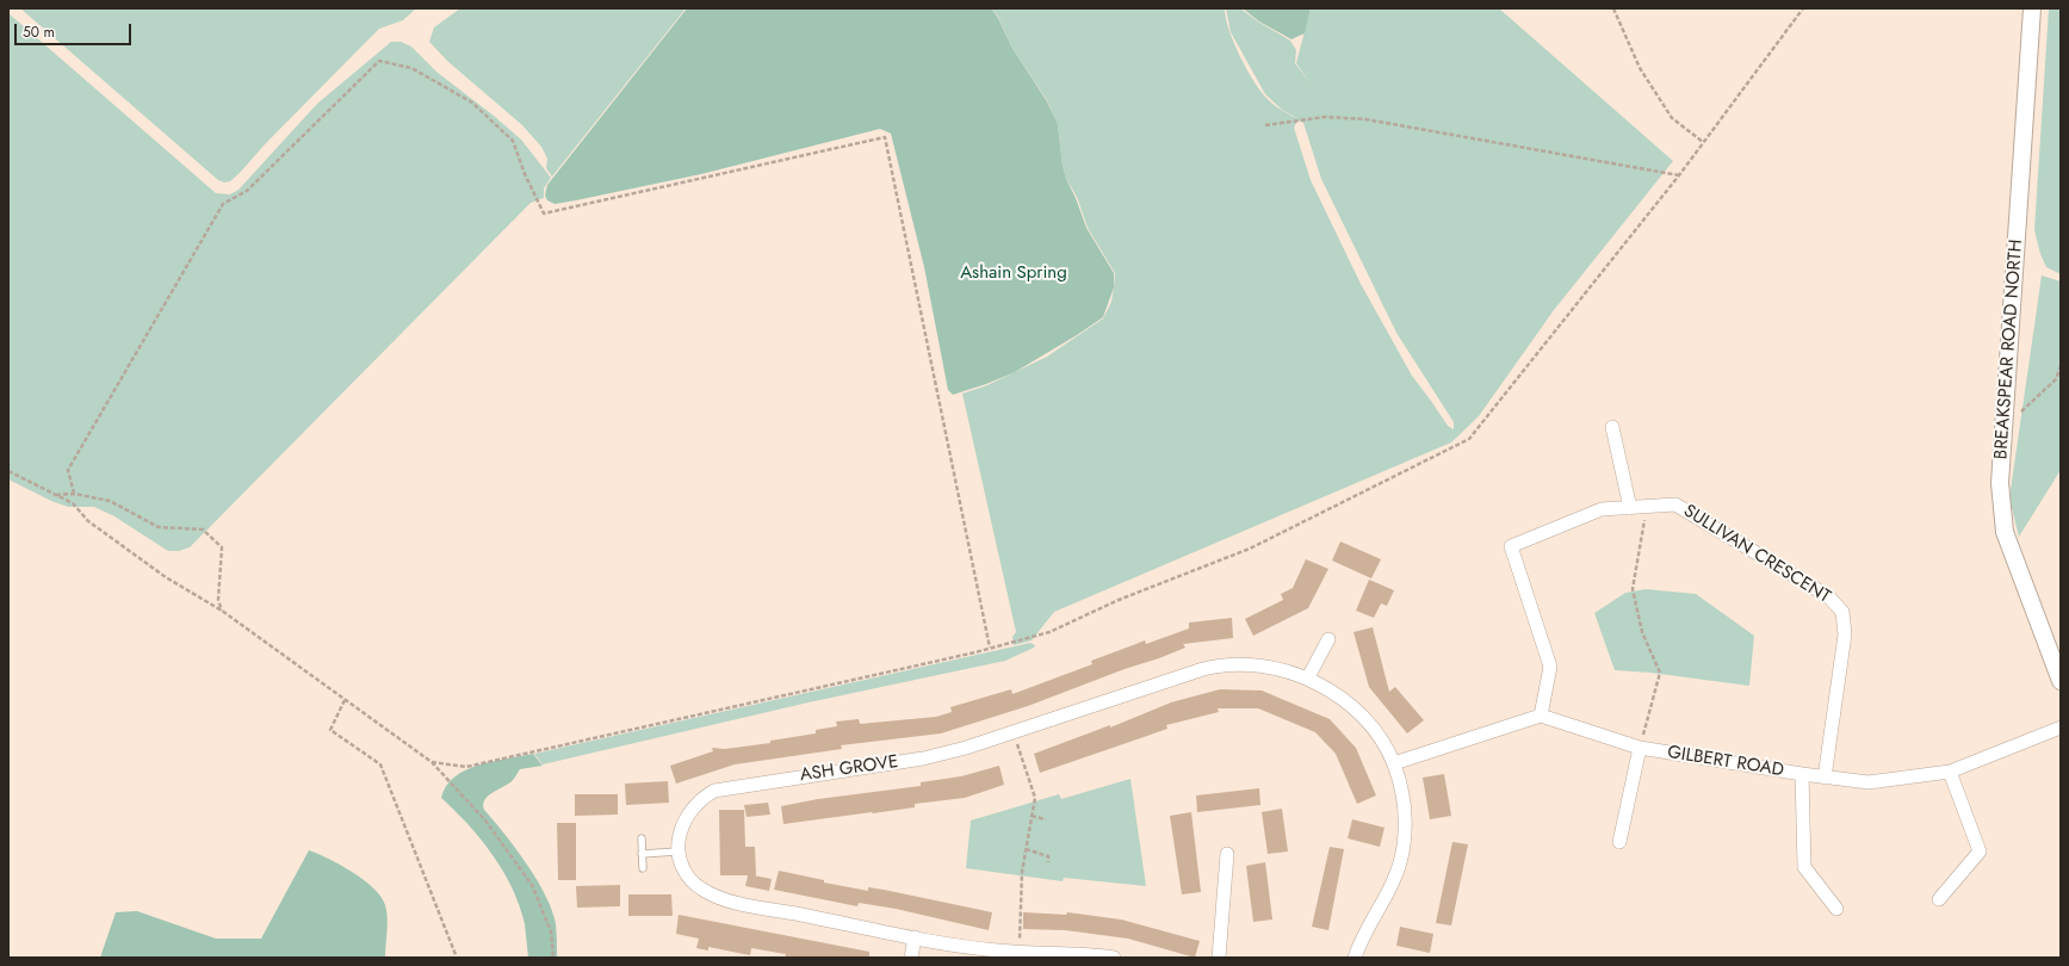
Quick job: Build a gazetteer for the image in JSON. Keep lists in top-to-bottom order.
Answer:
{
  "streets": {
    "street": [
      "BREAKSPEAR ROAD NORTH",
      "SULLIVAN CRESCENT",
      "GILBERT ROAD",
      "ASH GROVE"
    ]
  },
  "crossings": [
    ["SULLIVAN CRESCENT", "GILBERT ROAD"]
  ],
  "parks": ["Ashain Spring"],
  "scale_bar": "50 m"
}
